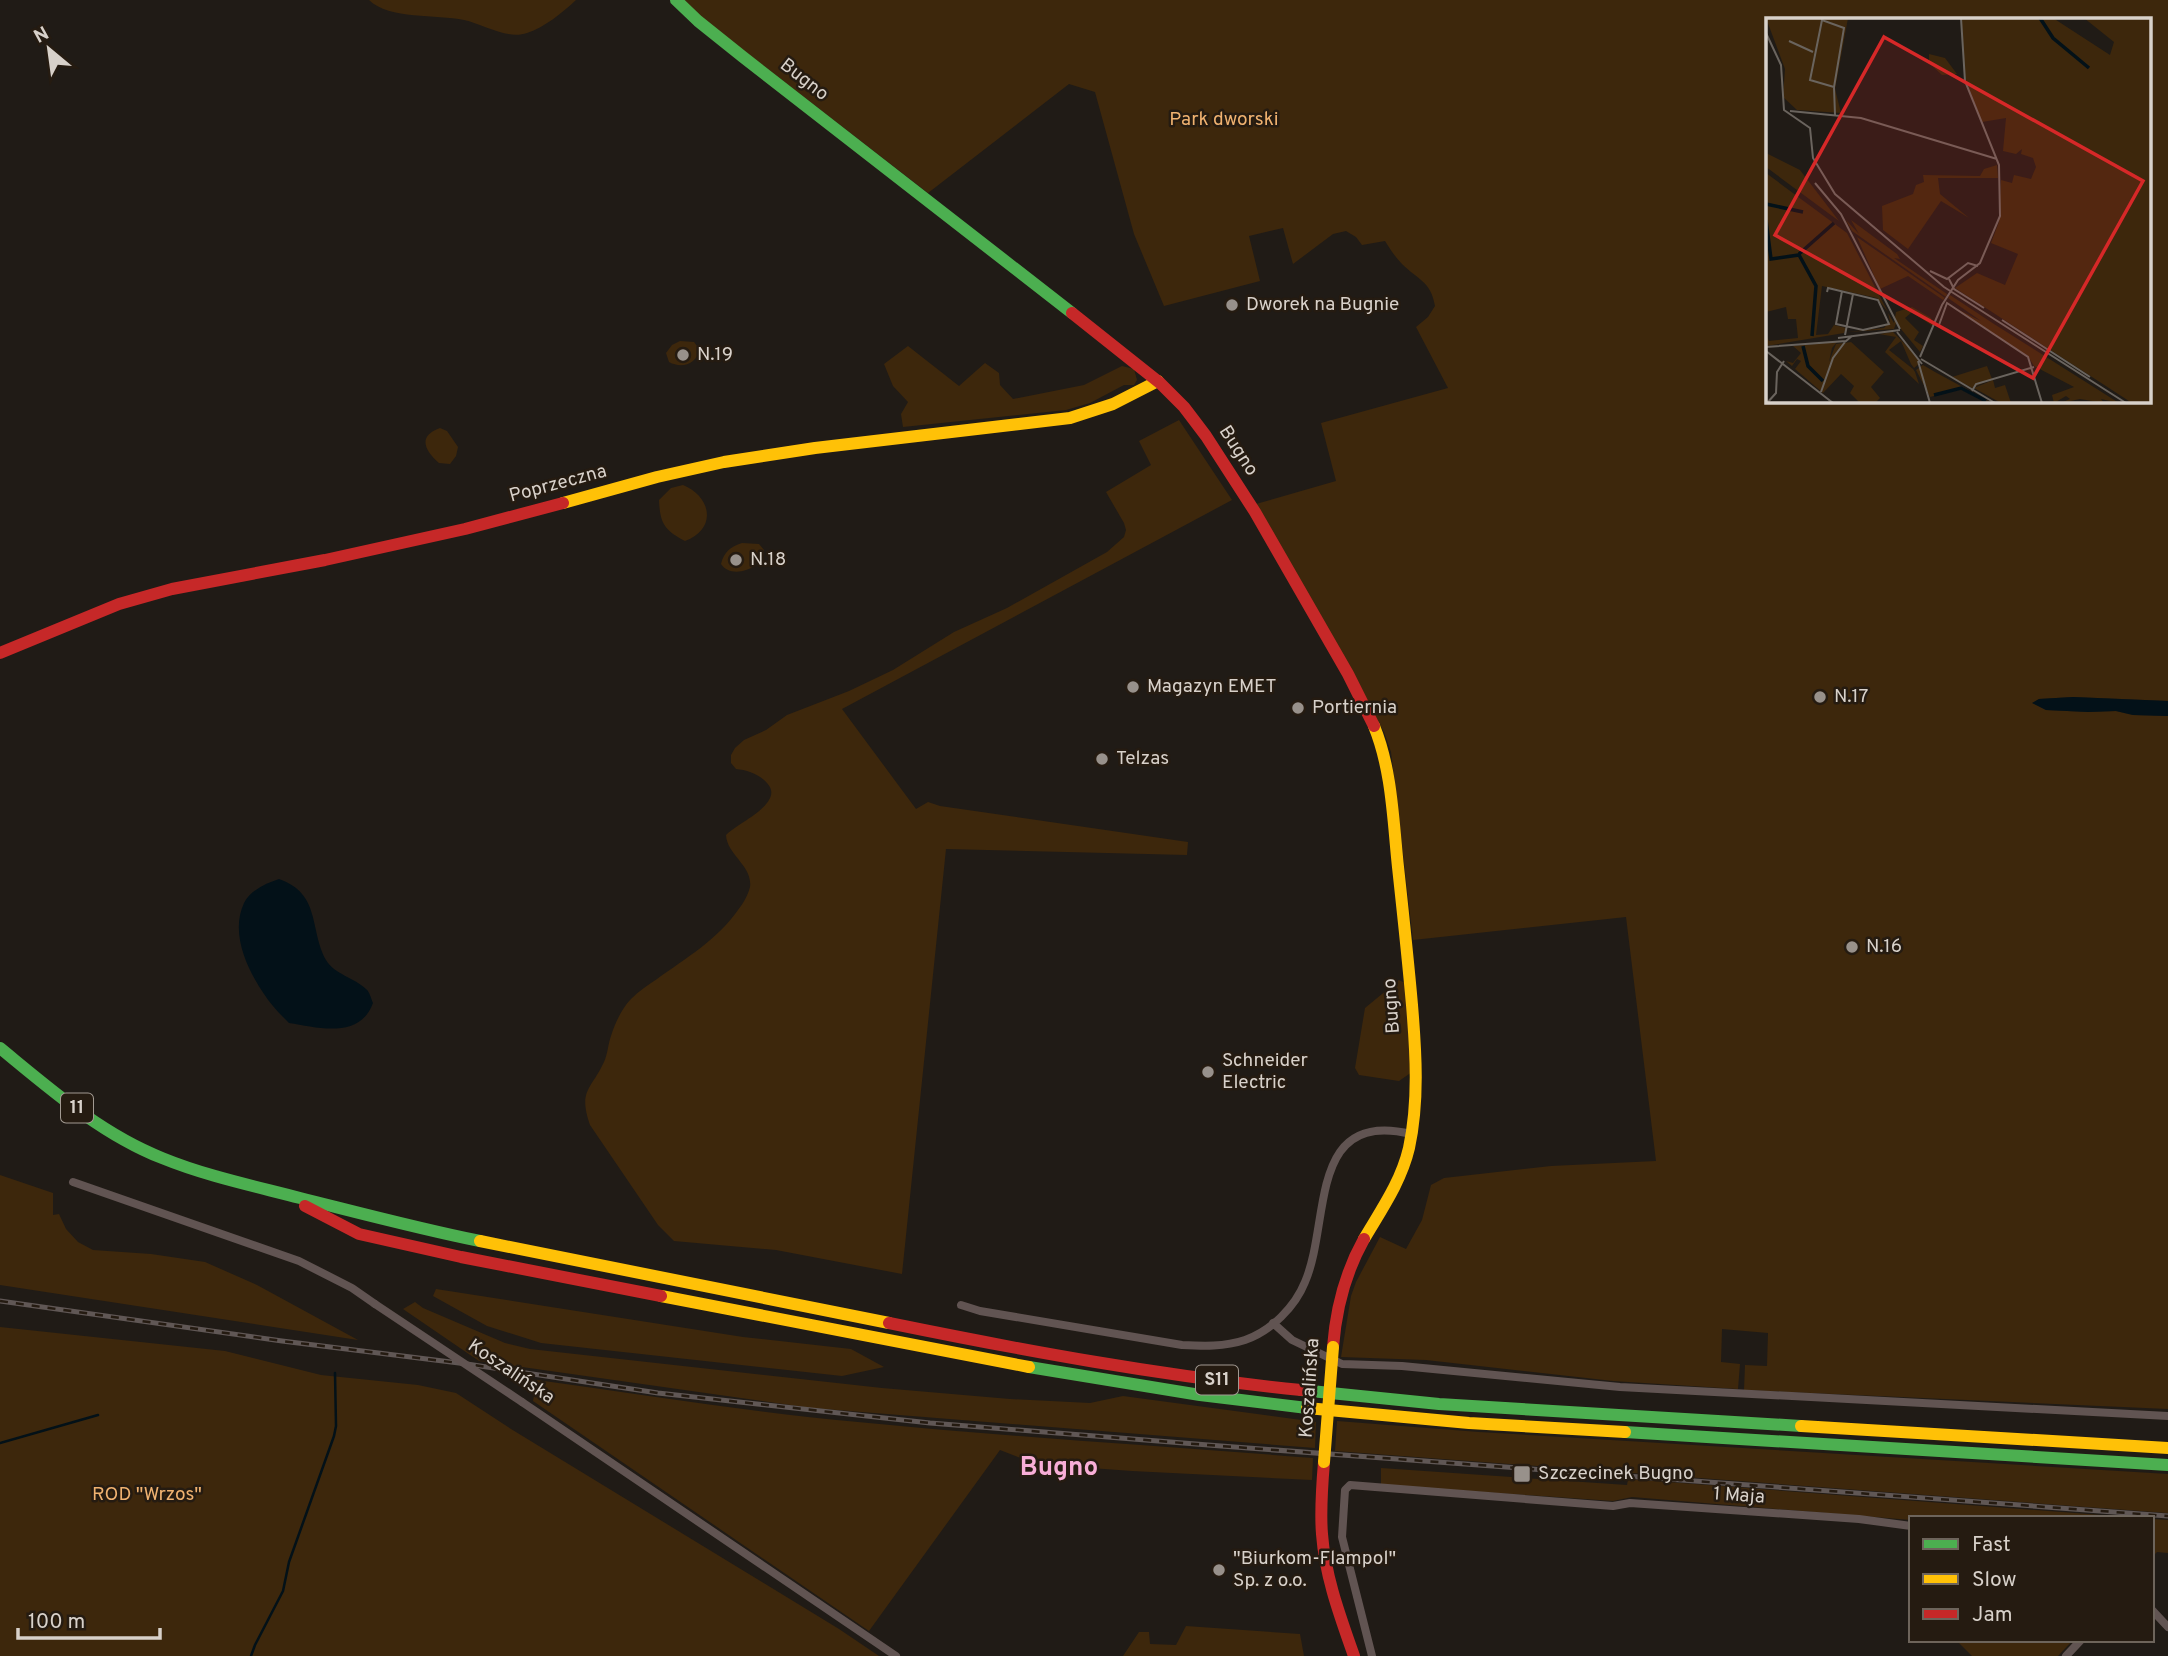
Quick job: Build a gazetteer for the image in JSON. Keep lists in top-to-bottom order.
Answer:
{
  "streets": {
    "main road": [
      "Bugno",
      "Poprzeczna",
      "11",
      "Koszalińska",
      "S11"
    ],
    "street": ["1 Maja"]
  },
  "crossings": [
    ["Bugno", "Poprzeczna"],
    ["Bugno", "Koszalińska"],
    ["11", "S11"]
  ],
  "districts": ["Bugno"],
  "parks": ["Park dworski", "ROD \"Wrzos\""],
  "places": {
    "other": [
      "Dworek na Bugnie",
      "N.19",
      "N.18",
      "Magazyn EMET",
      "N.17",
      "Portiernia",
      "Telzas",
      "N.16",
      "Schneider Electric",
      "\"Biurkom-Flampol\" Sp. z o.o."
    ],
    "transit": ["Szczecinek Bugno"]
  },
  "legend": ["Fast", "Slow", "Jam"],
  "scale_bar": "100 m",
  "north": "top left"
}
